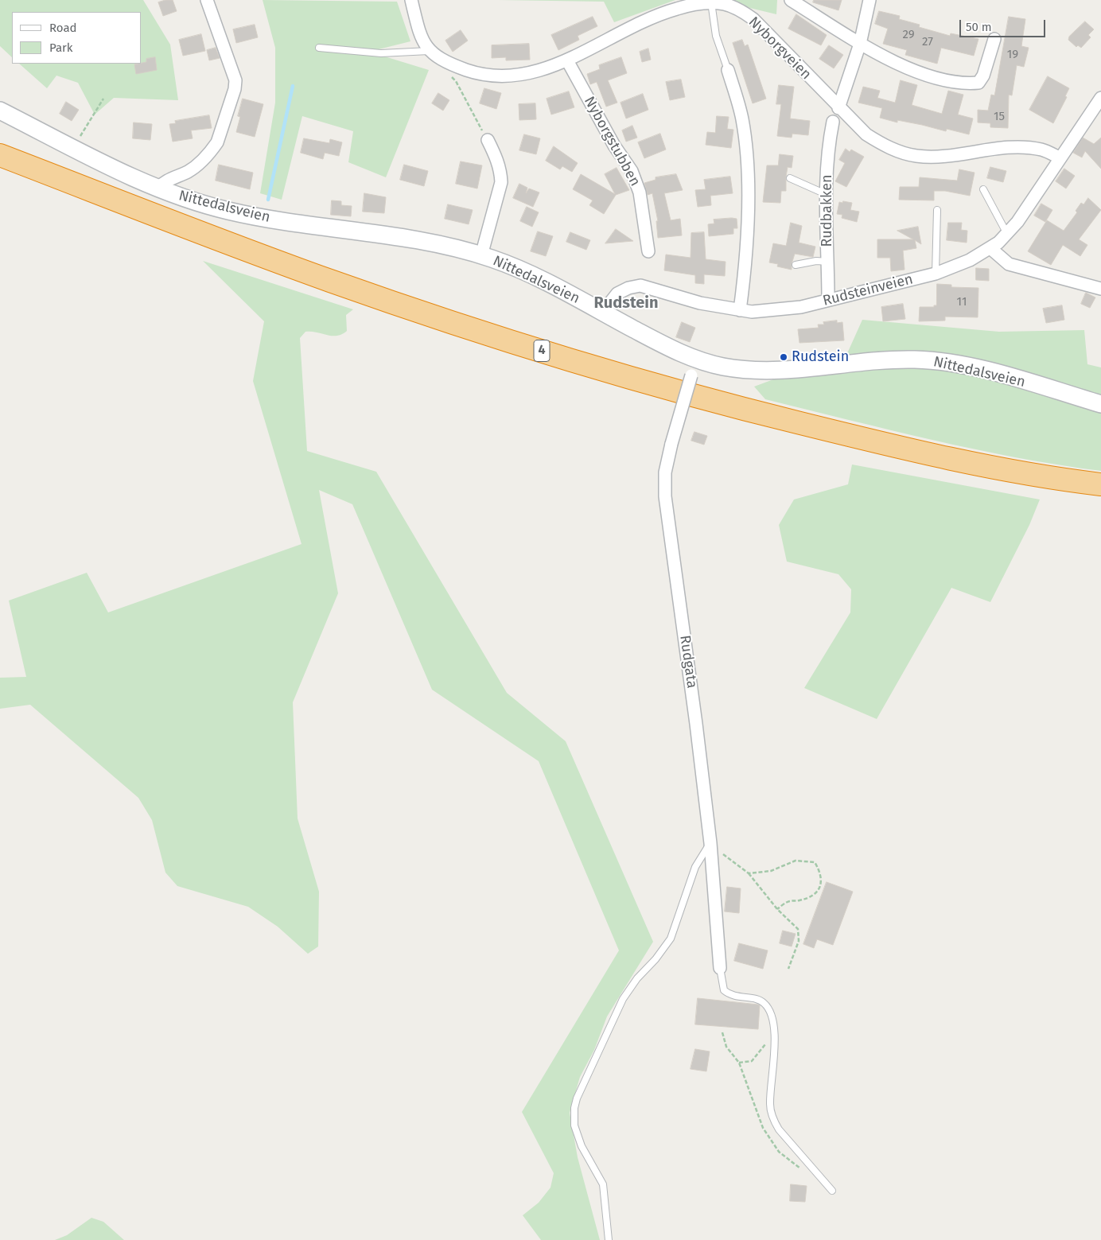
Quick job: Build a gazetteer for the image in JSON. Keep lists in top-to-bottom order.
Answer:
{
  "streets": {
    "highway": ["4"],
    "main road": ["Nittedalsveien"],
    "street": [
      "Nyborgveien",
      "Nyborgstubben",
      "Rudbakken",
      "Rudsteinveien",
      "Rudgata"
    ]
  },
  "crossings": [
    ["Nyborgveien", "Nyborgstubben"],
    ["Nyborgveien", "Rudsteinveien"],
    ["Nittedalsveien", "Rudsteinveien"],
    ["Nittedalsveien", "Rudgata"],
    ["Rudbakken", "Rudsteinveien"]
  ],
  "districts": ["Rudstein"],
  "places": ["Rudstein"],
  "house_numbers": [
    "29",
    "27",
    "19",
    "15",
    "11"
  ],
  "legend": ["Road", "Park"],
  "scale_bar": "50 m"
}
